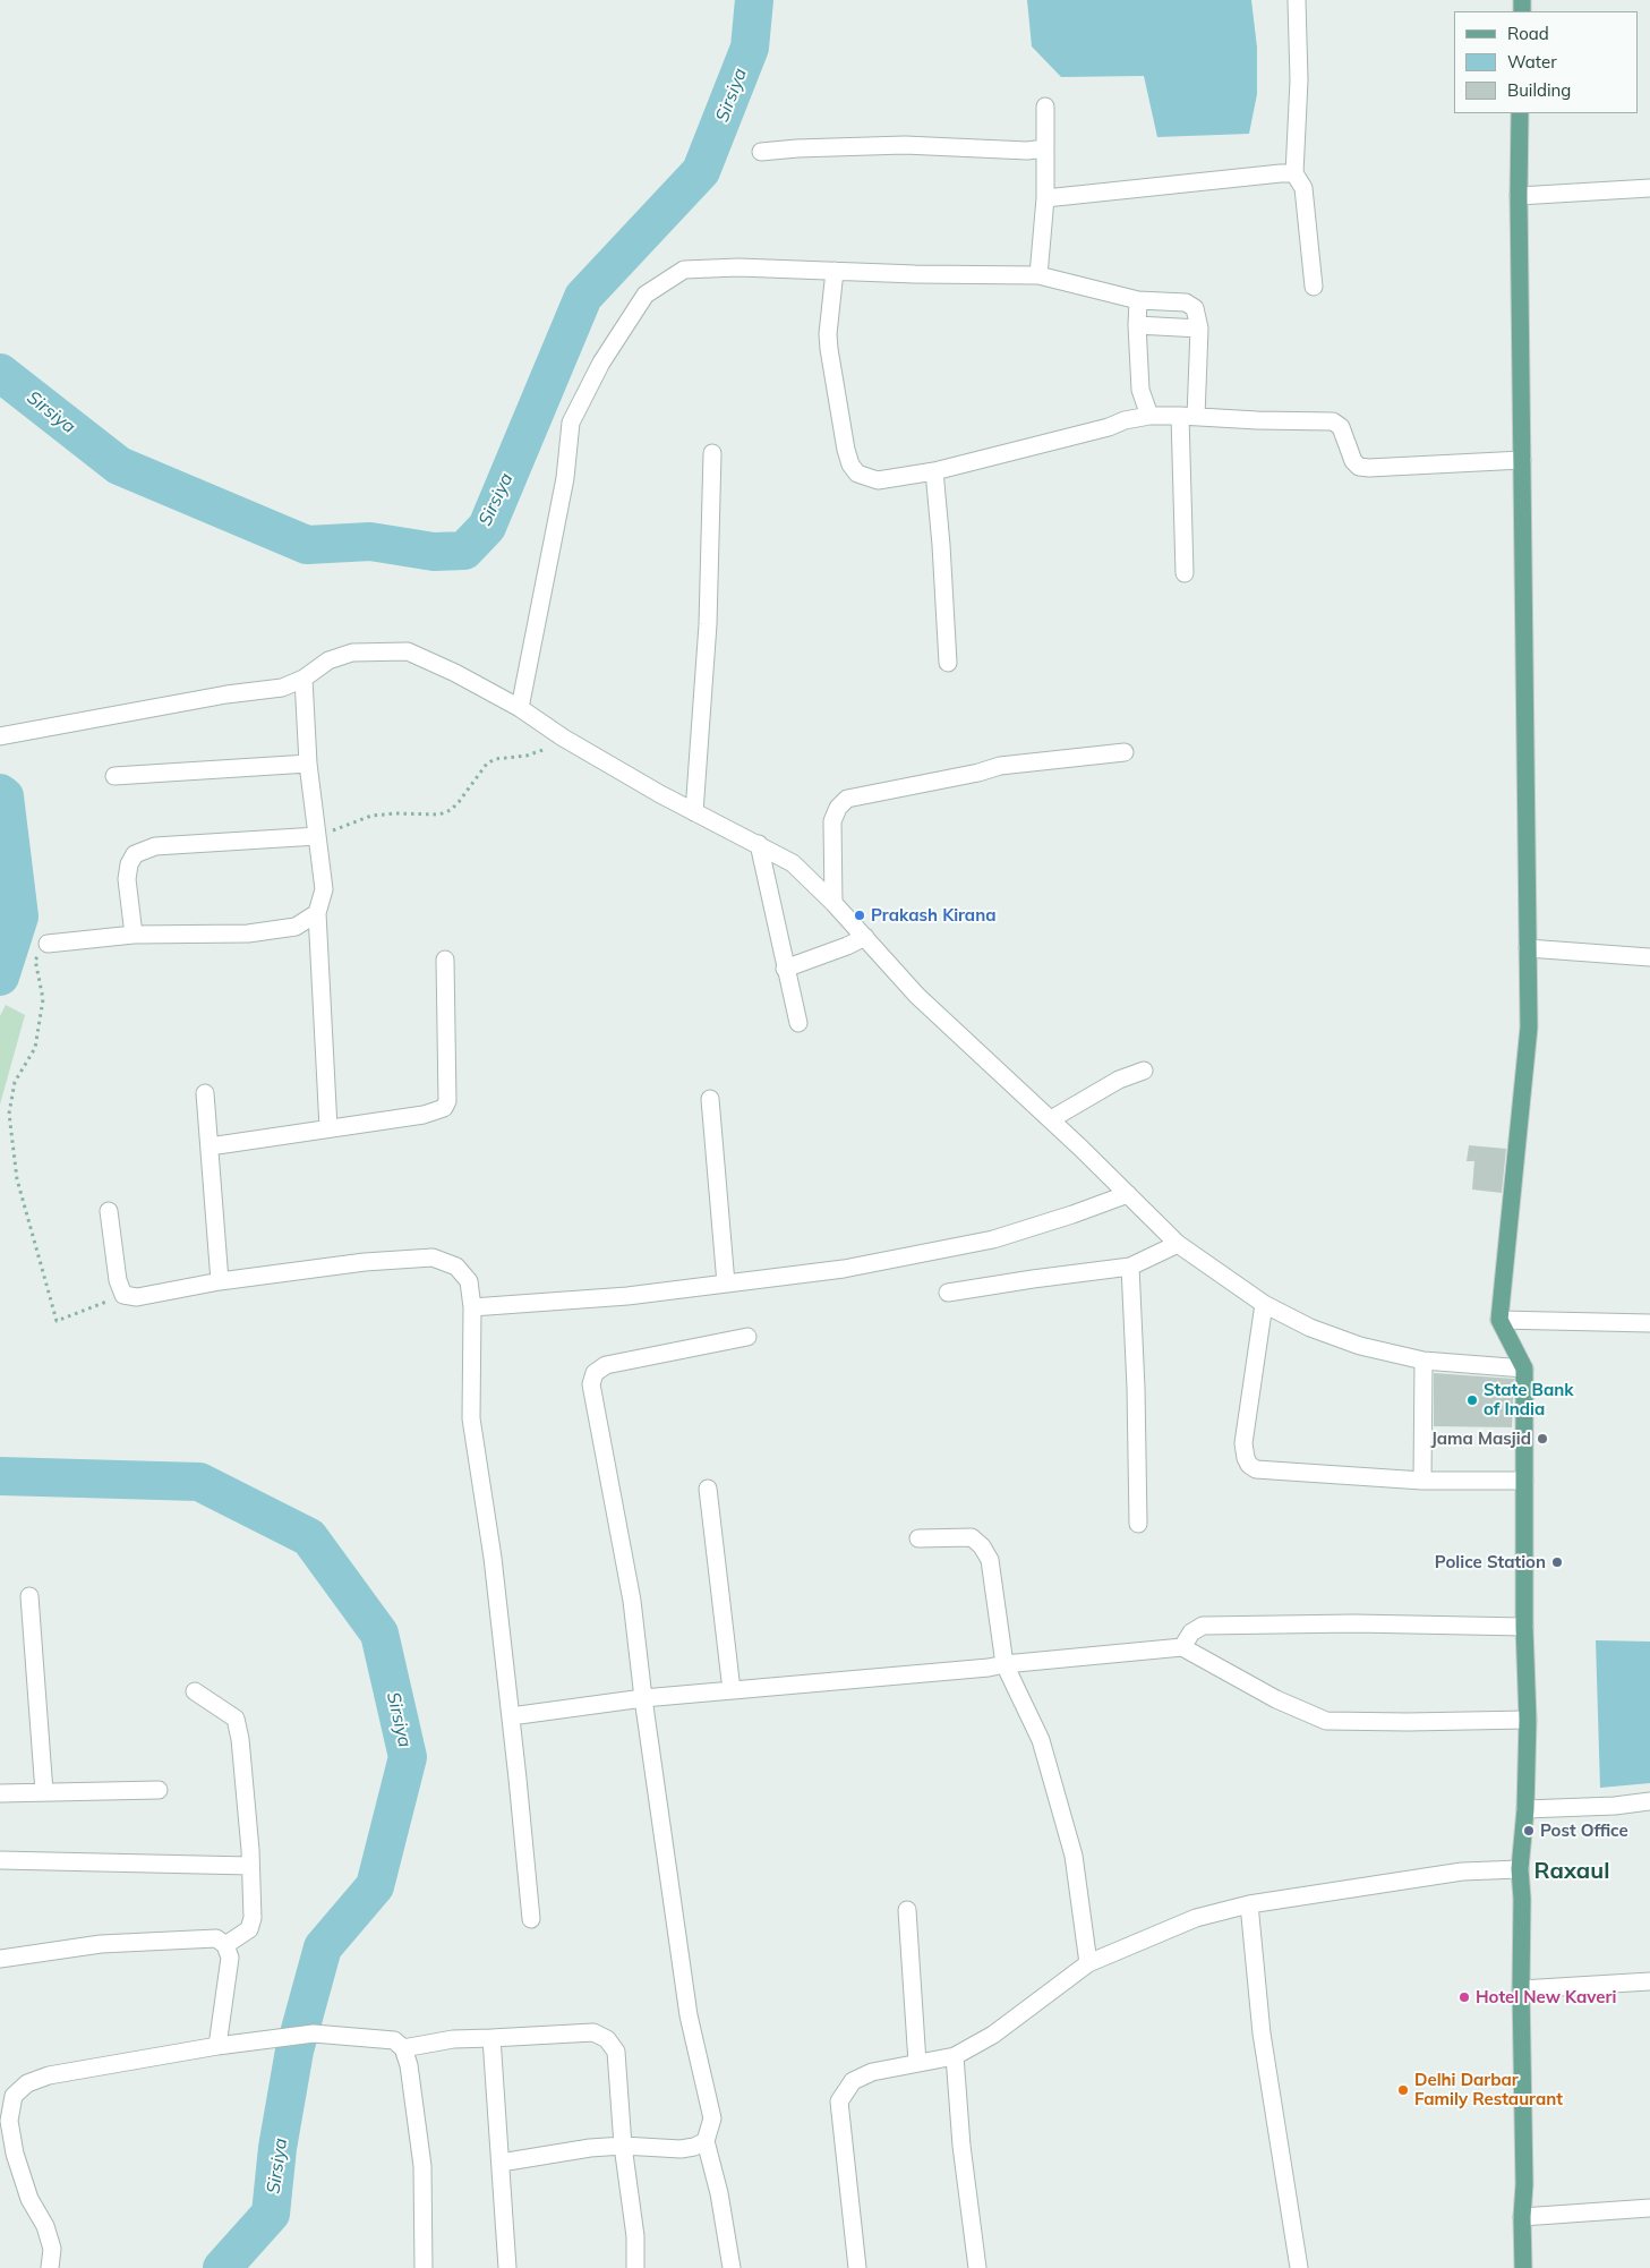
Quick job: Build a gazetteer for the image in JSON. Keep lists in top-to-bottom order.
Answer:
{
  "districts": ["Raxaul"],
  "water": ["Sirsiya"],
  "places": [
    "Prakash Kirana",
    "State Bank of India",
    "Jama Masjid",
    "Police Station",
    "Post Office",
    "Hotel New Kaveri",
    "Delhi Darbar Family Restaurant"
  ],
  "legend": ["Road", "Water", "Building"]
}
